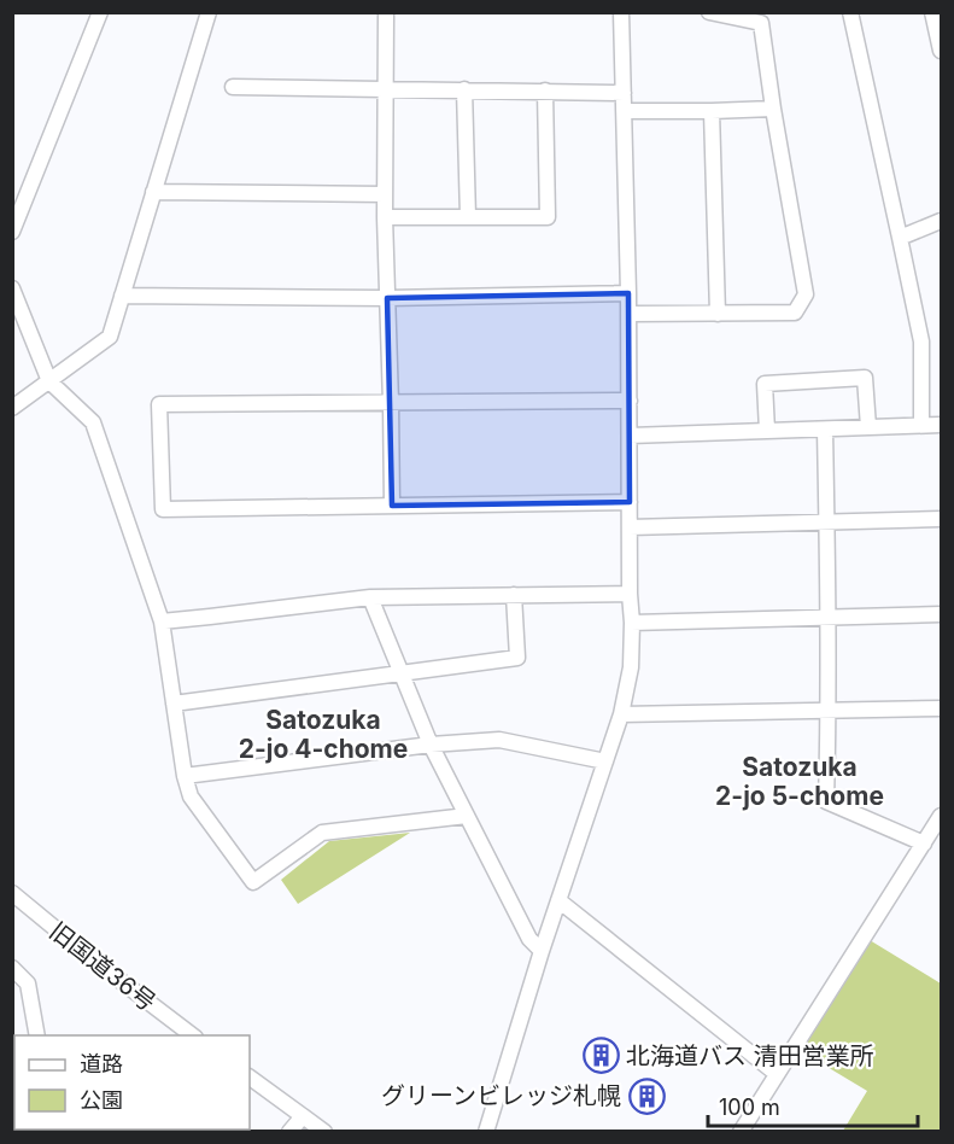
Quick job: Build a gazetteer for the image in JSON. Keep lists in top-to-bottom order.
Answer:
{
  "streets": {
    "street": ["旧国道36号"]
  },
  "districts": ["Satozuka 2-jo 4-chome", "Satozuka 2-jo 5-chome"],
  "places": {
    "building": ["北海道バス 清田営業所", "グリーンビレッジ札幌"]
  },
  "legend": ["道路", "公園"],
  "scale_bar": "100 m"
}
